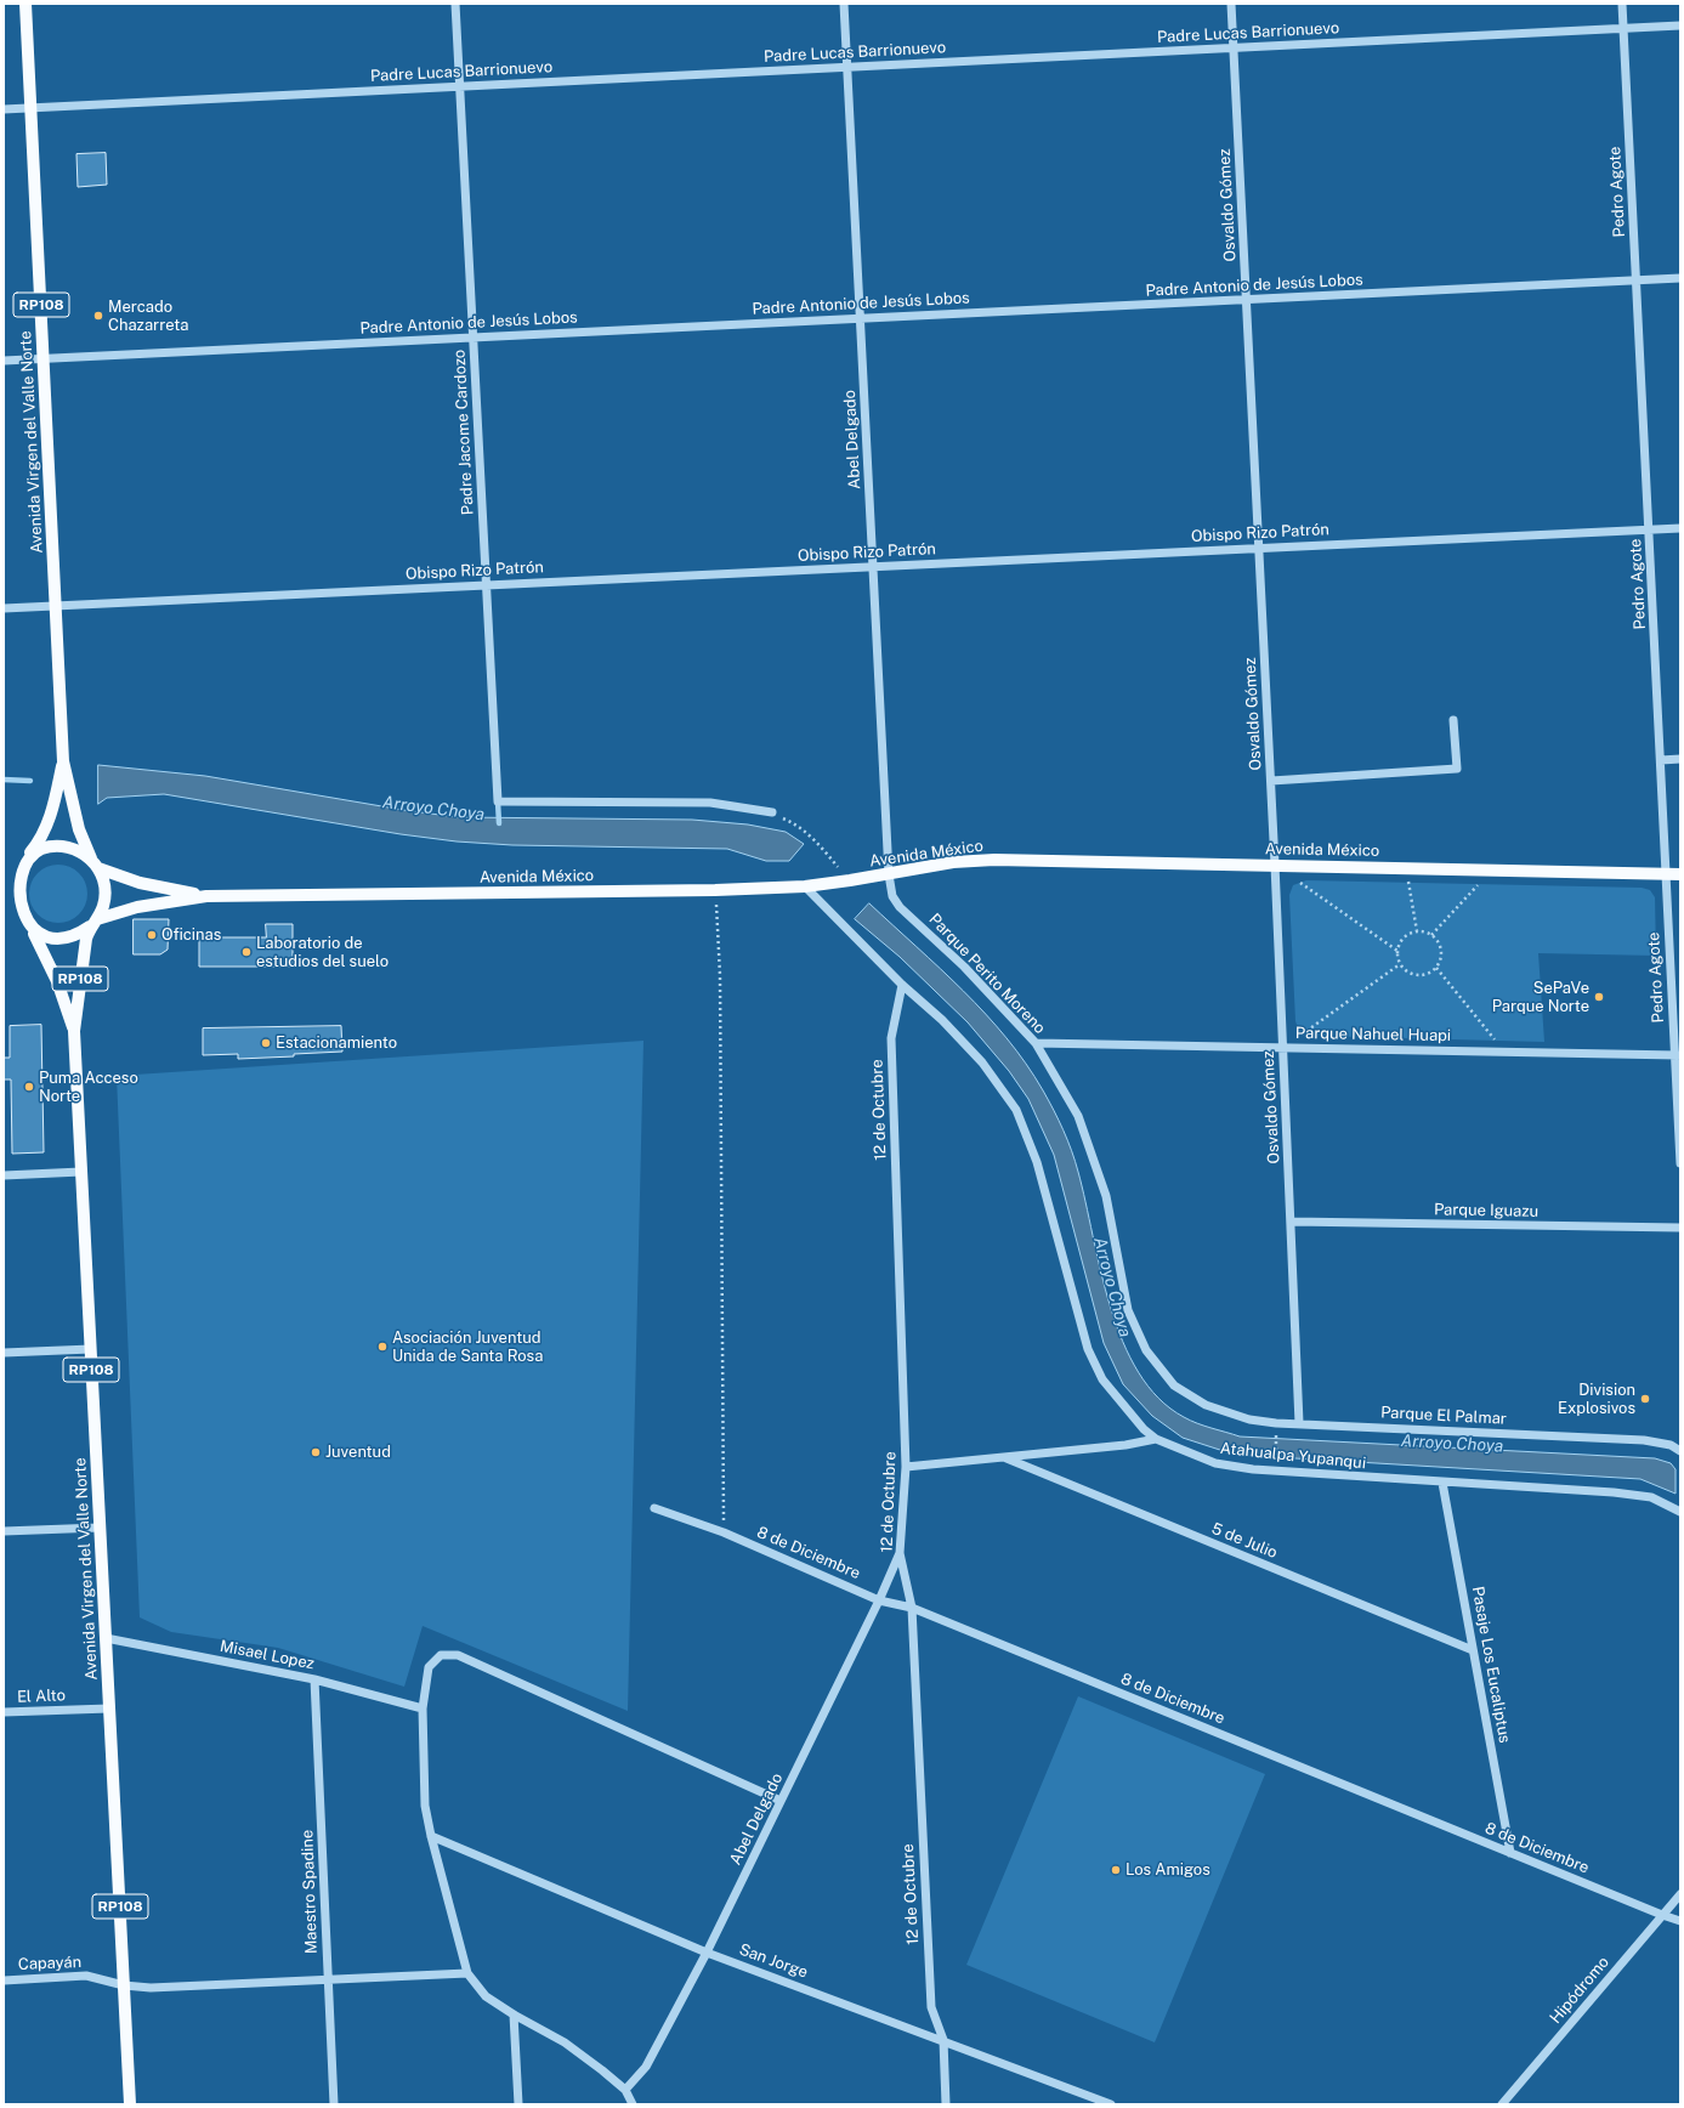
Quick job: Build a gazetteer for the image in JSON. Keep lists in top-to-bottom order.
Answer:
{
  "streets": {
    "main road": ["RP108", "Avenida Virgen del Valle Norte", "Avenida México"],
    "street": [
      "Padre Lucas Barrionuevo",
      "Pedro Agote",
      "Osvaldo Gómez",
      "Padre Antonio de Jesús Lobos",
      "Padre Jacome Cardozo",
      "Abel Delgado",
      "Obispo Rizo Patrón",
      "Parque Perito Moreno",
      "Parque Nahuel Huapi",
      "12 de Octubre",
      "Parque Iguazu",
      "Parque El Palmar",
      "Atahualpa Yupanqui",
      "5 de Julio",
      "8 de Diciembre",
      "Misael Lopez",
      "Pasaje Los Eucaliptus",
      "El Alto",
      "Maestro Spadine",
      "San Jorge",
      "Capayán",
      "Hipódromo"
    ]
  },
  "crossings": [
    ["Padre Lucas Barrionuevo", "Pedro Agote"],
    ["Padre Lucas Barrionuevo", "Osvaldo Gómez"],
    ["Padre Lucas Barrionuevo", "Padre Jacome Cardozo"],
    ["Padre Lucas Barrionuevo", "Abel Delgado"],
    ["Padre Lucas Barrionuevo", "Avenida Virgen del Valle Norte"],
    ["Pedro Agote", "Padre Antonio de Jesús Lobos"],
    ["Pedro Agote", "Obispo Rizo Patrón"],
    ["Pedro Agote", "Avenida México"],
    ["Pedro Agote", "Parque Nahuel Huapi"],
    ["Osvaldo Gómez", "Padre Antonio de Jesús Lobos"],
    ["Osvaldo Gómez", "Obispo Rizo Patrón"],
    ["Osvaldo Gómez", "Avenida México"],
    ["Osvaldo Gómez", "Parque Nahuel Huapi"],
    ["Osvaldo Gómez", "Parque Iguazu"],
    ["Osvaldo Gómez", "Parque El Palmar"],
    ["Padre Antonio de Jesús Lobos", "Padre Jacome Cardozo"],
    ["Padre Antonio de Jesús Lobos", "Abel Delgado"],
    ["Padre Antonio de Jesús Lobos", "Avenida Virgen del Valle Norte"],
    ["RP108", "Avenida Virgen del Valle Norte"],
    ["RP108", "Avenida México"],
    ["Padre Jacome Cardozo", "Obispo Rizo Patrón"],
    ["Abel Delgado", "Obispo Rizo Patrón"],
    ["Abel Delgado", "Avenida México"],
    ["Abel Delgado", "Parque Perito Moreno"],
    ["Abel Delgado", "12 de Octubre"],
    ["Abel Delgado", "8 de Diciembre"],
    ["Abel Delgado", "San Jorge"],
    ["Avenida Virgen del Valle Norte", "Obispo Rizo Patrón"],
    ["Avenida Virgen del Valle Norte", "Avenida México"],
    ["Avenida Virgen del Valle Norte", "Misael Lopez"],
    ["Avenida Virgen del Valle Norte", "El Alto"],
    ["Avenida Virgen del Valle Norte", "Capayán"],
    ["Avenida México", "Parque Perito Moreno"],
    ["Parque Perito Moreno", "Parque Nahuel Huapi"],
    ["Parque Perito Moreno", "Parque El Palmar"],
    ["12 de Octubre", "8 de Diciembre"],
    ["12 de Octubre", "San Jorge"],
    ["Atahualpa Yupanqui", "Pasaje Los Eucaliptus"],
    ["5 de Julio", "Pasaje Los Eucaliptus"],
    ["8 de Diciembre", "Pasaje Los Eucaliptus"],
    ["8 de Diciembre", "Hipódromo"],
    ["Misael Lopez", "Maestro Spadine"],
    ["Maestro Spadine", "Capayán"]
  ],
  "water": ["Arroyo Choya"],
  "places": [
    "Mercado Chazarreta",
    "Oficinas",
    "Laboratorio de estudios del suelo",
    "SePaVe Parque Norte",
    "Estacionamiento",
    "Puma Acceso Norte",
    "Asociación Juventud Unida de Santa Rosa",
    "Division Explosivos",
    "Juventud",
    "Los Amigos"
  ]
}
